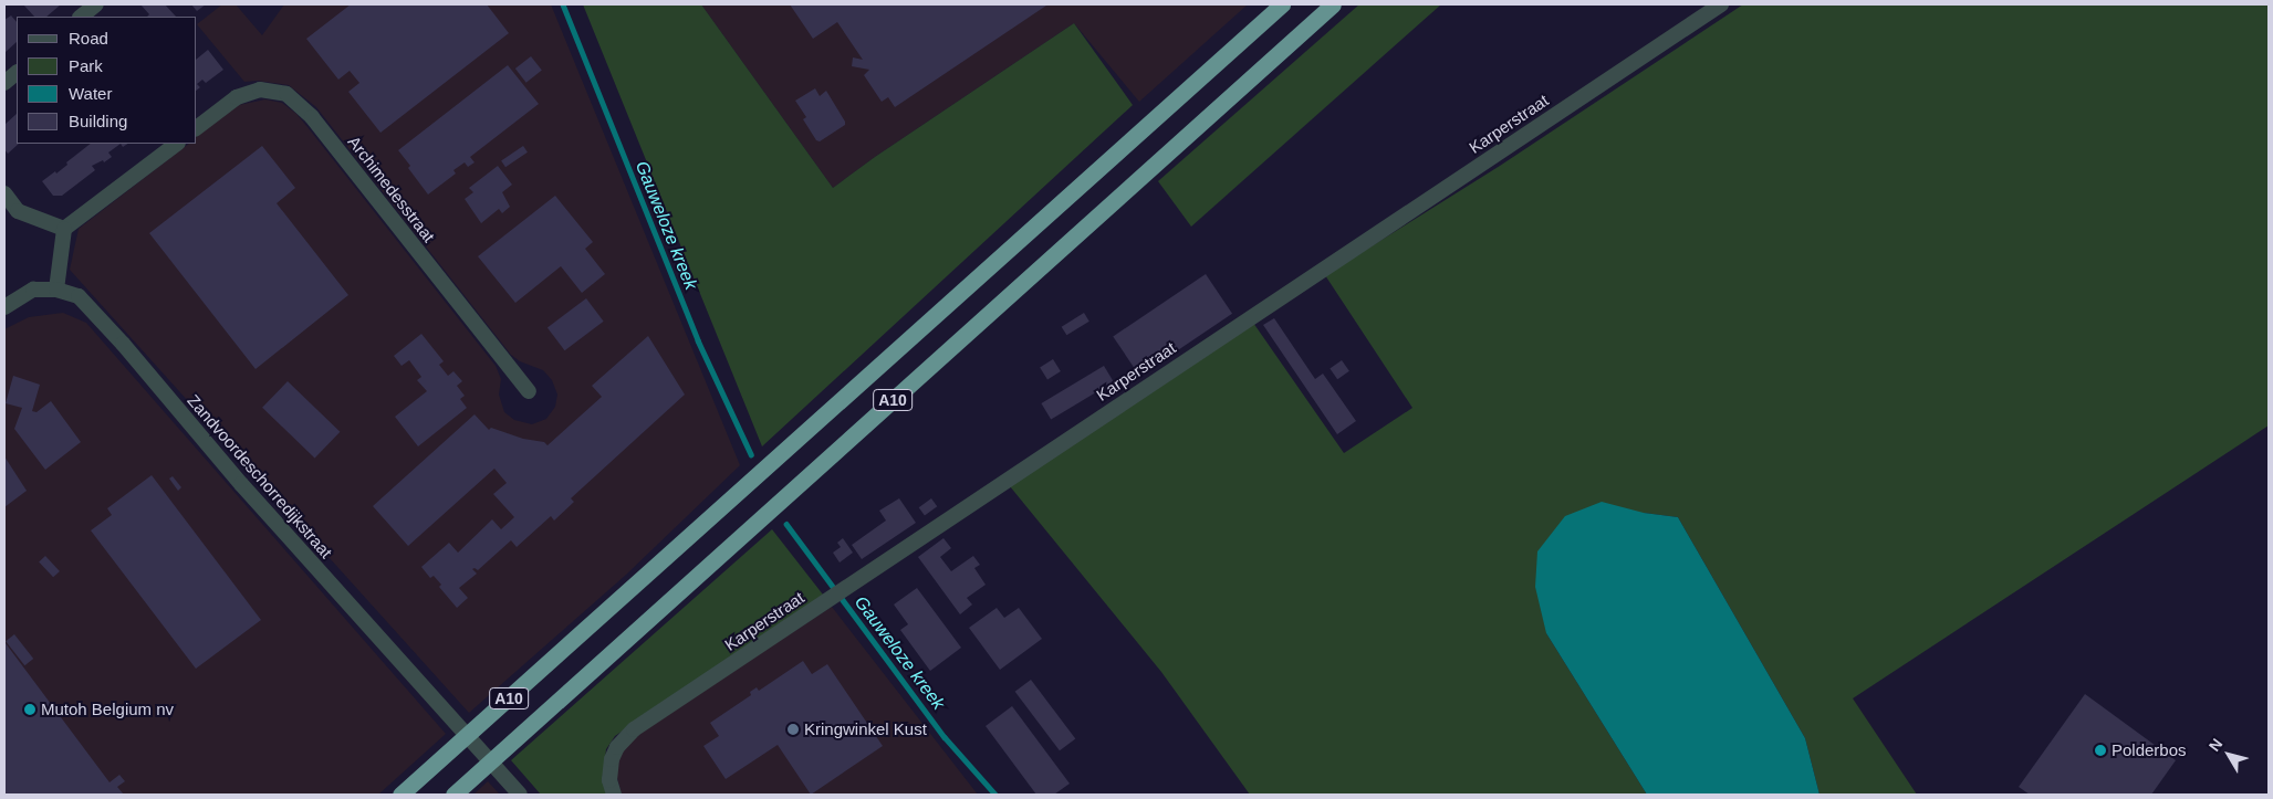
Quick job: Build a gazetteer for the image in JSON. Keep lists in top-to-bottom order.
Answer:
{
  "streets": {
    "highway": ["A10"],
    "street": ["Karperstraat", "Archimedesstraat", "Zandvoordeschorredijkstraat"]
  },
  "water": ["Gauweloze kreek"],
  "places": ["Mutoh Belgium nv", "Kringwinkel Kust", "Polderbos"],
  "legend": [
    "Road",
    "Park",
    "Water",
    "Building"
  ],
  "north": "top left"
}
